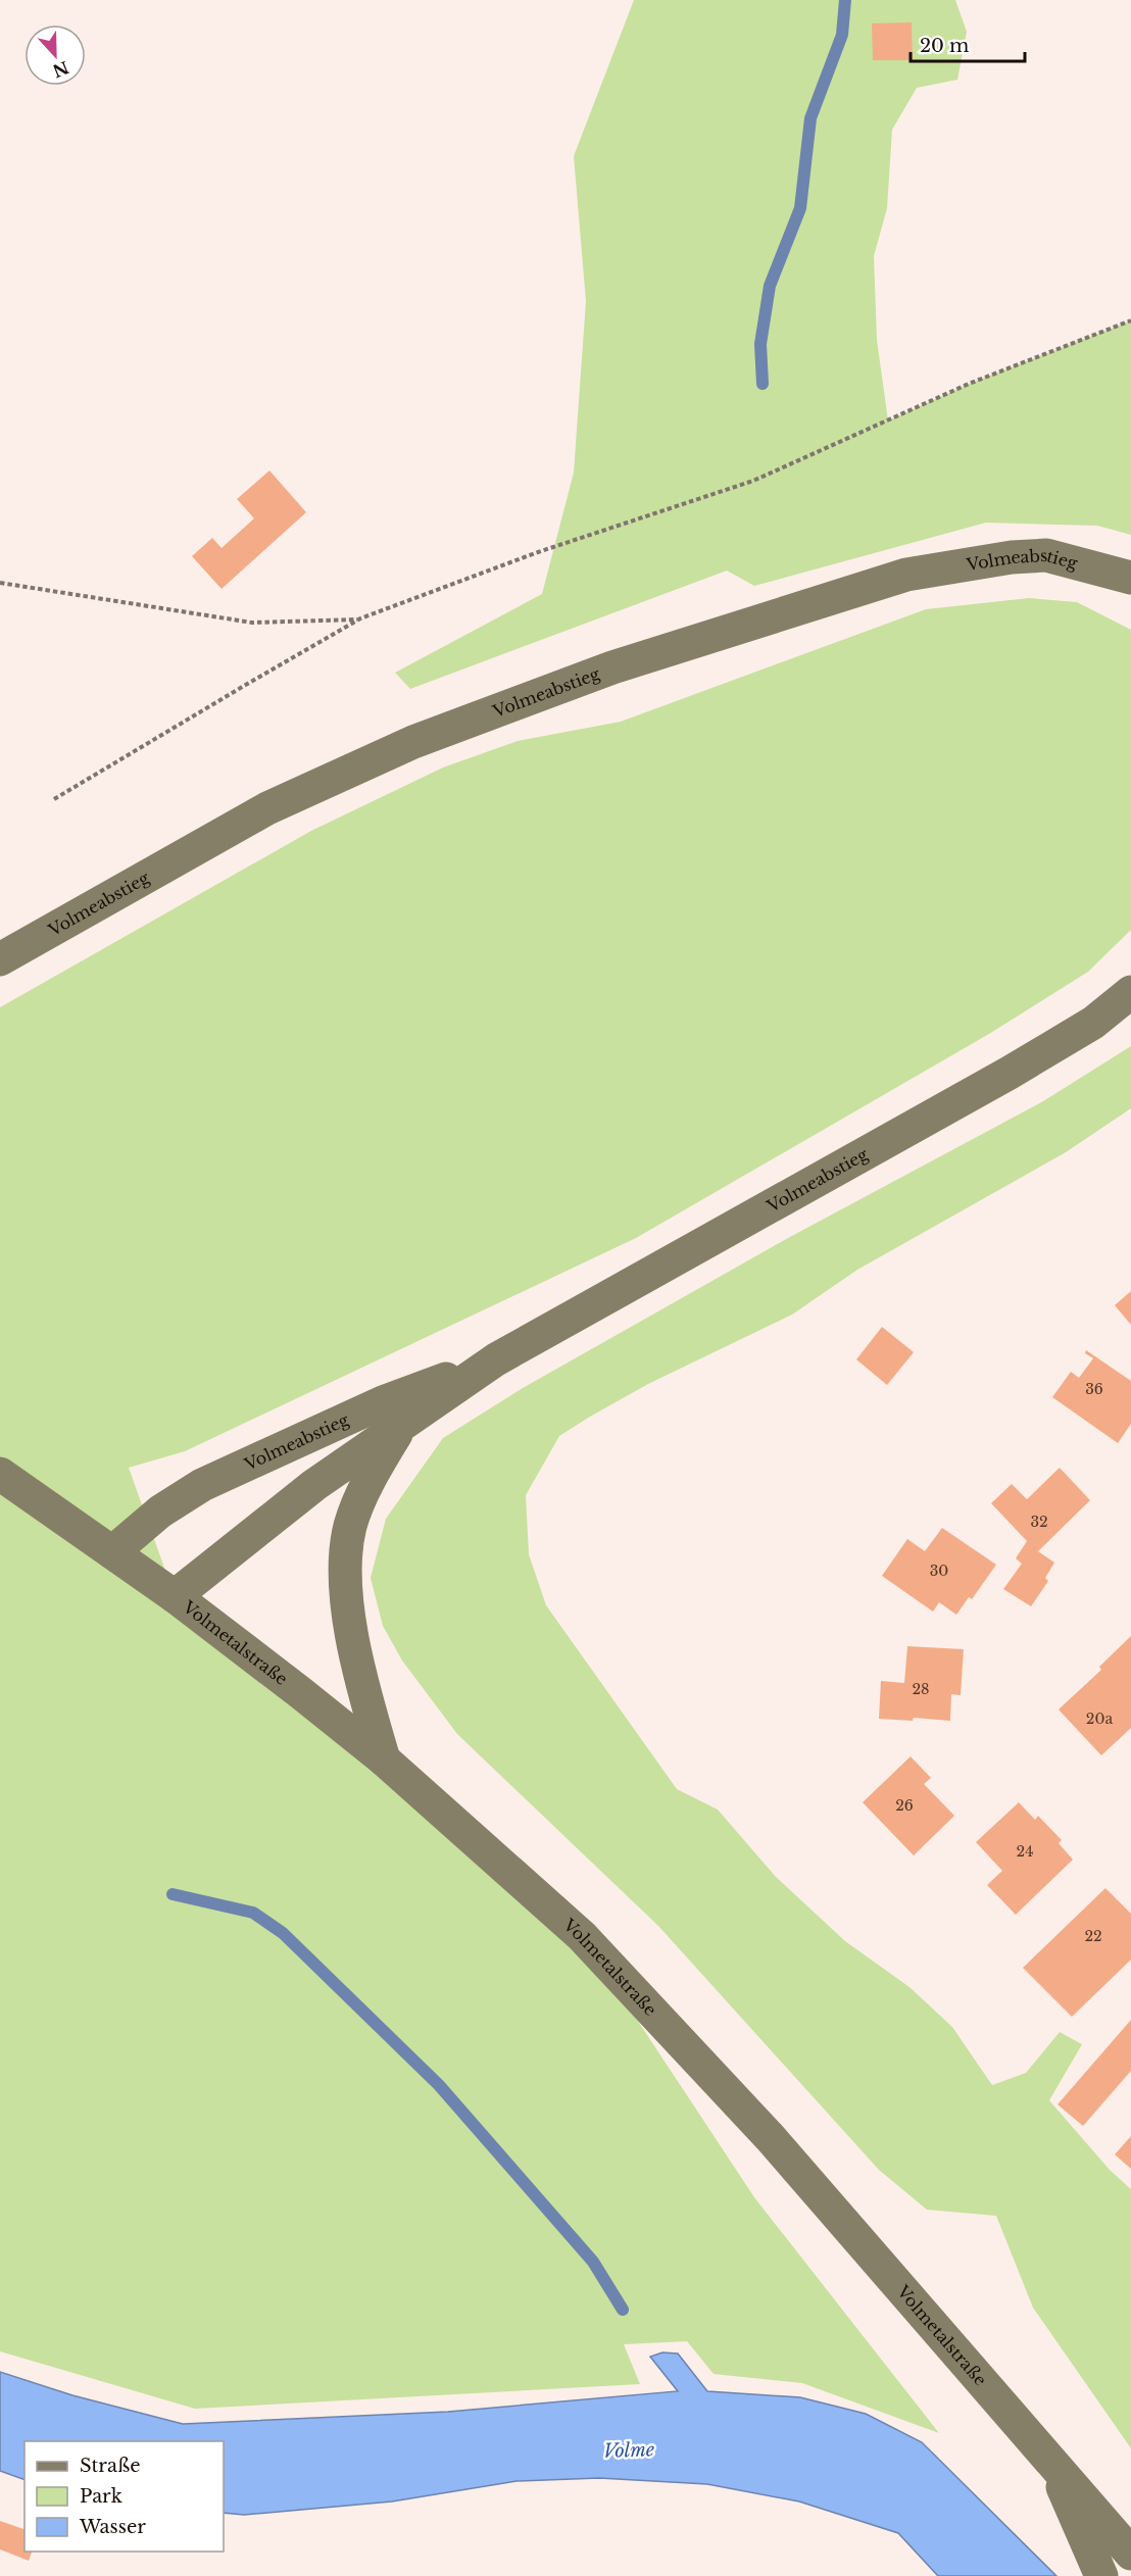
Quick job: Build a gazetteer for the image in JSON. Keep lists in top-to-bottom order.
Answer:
{
  "streets": {
    "main road": ["Volmeabstieg", "Volmetalstraße"]
  },
  "crossings": [
    ["Volmeabstieg", "Volmetalstraße"]
  ],
  "water": ["Volme"],
  "house_numbers": [
    "36",
    "32",
    "30",
    "28",
    "20a",
    "26",
    "24",
    "22"
  ],
  "legend": ["Straße", "Park", "Wasser"],
  "scale_bar": "20 m",
  "north": "bottom"
}
